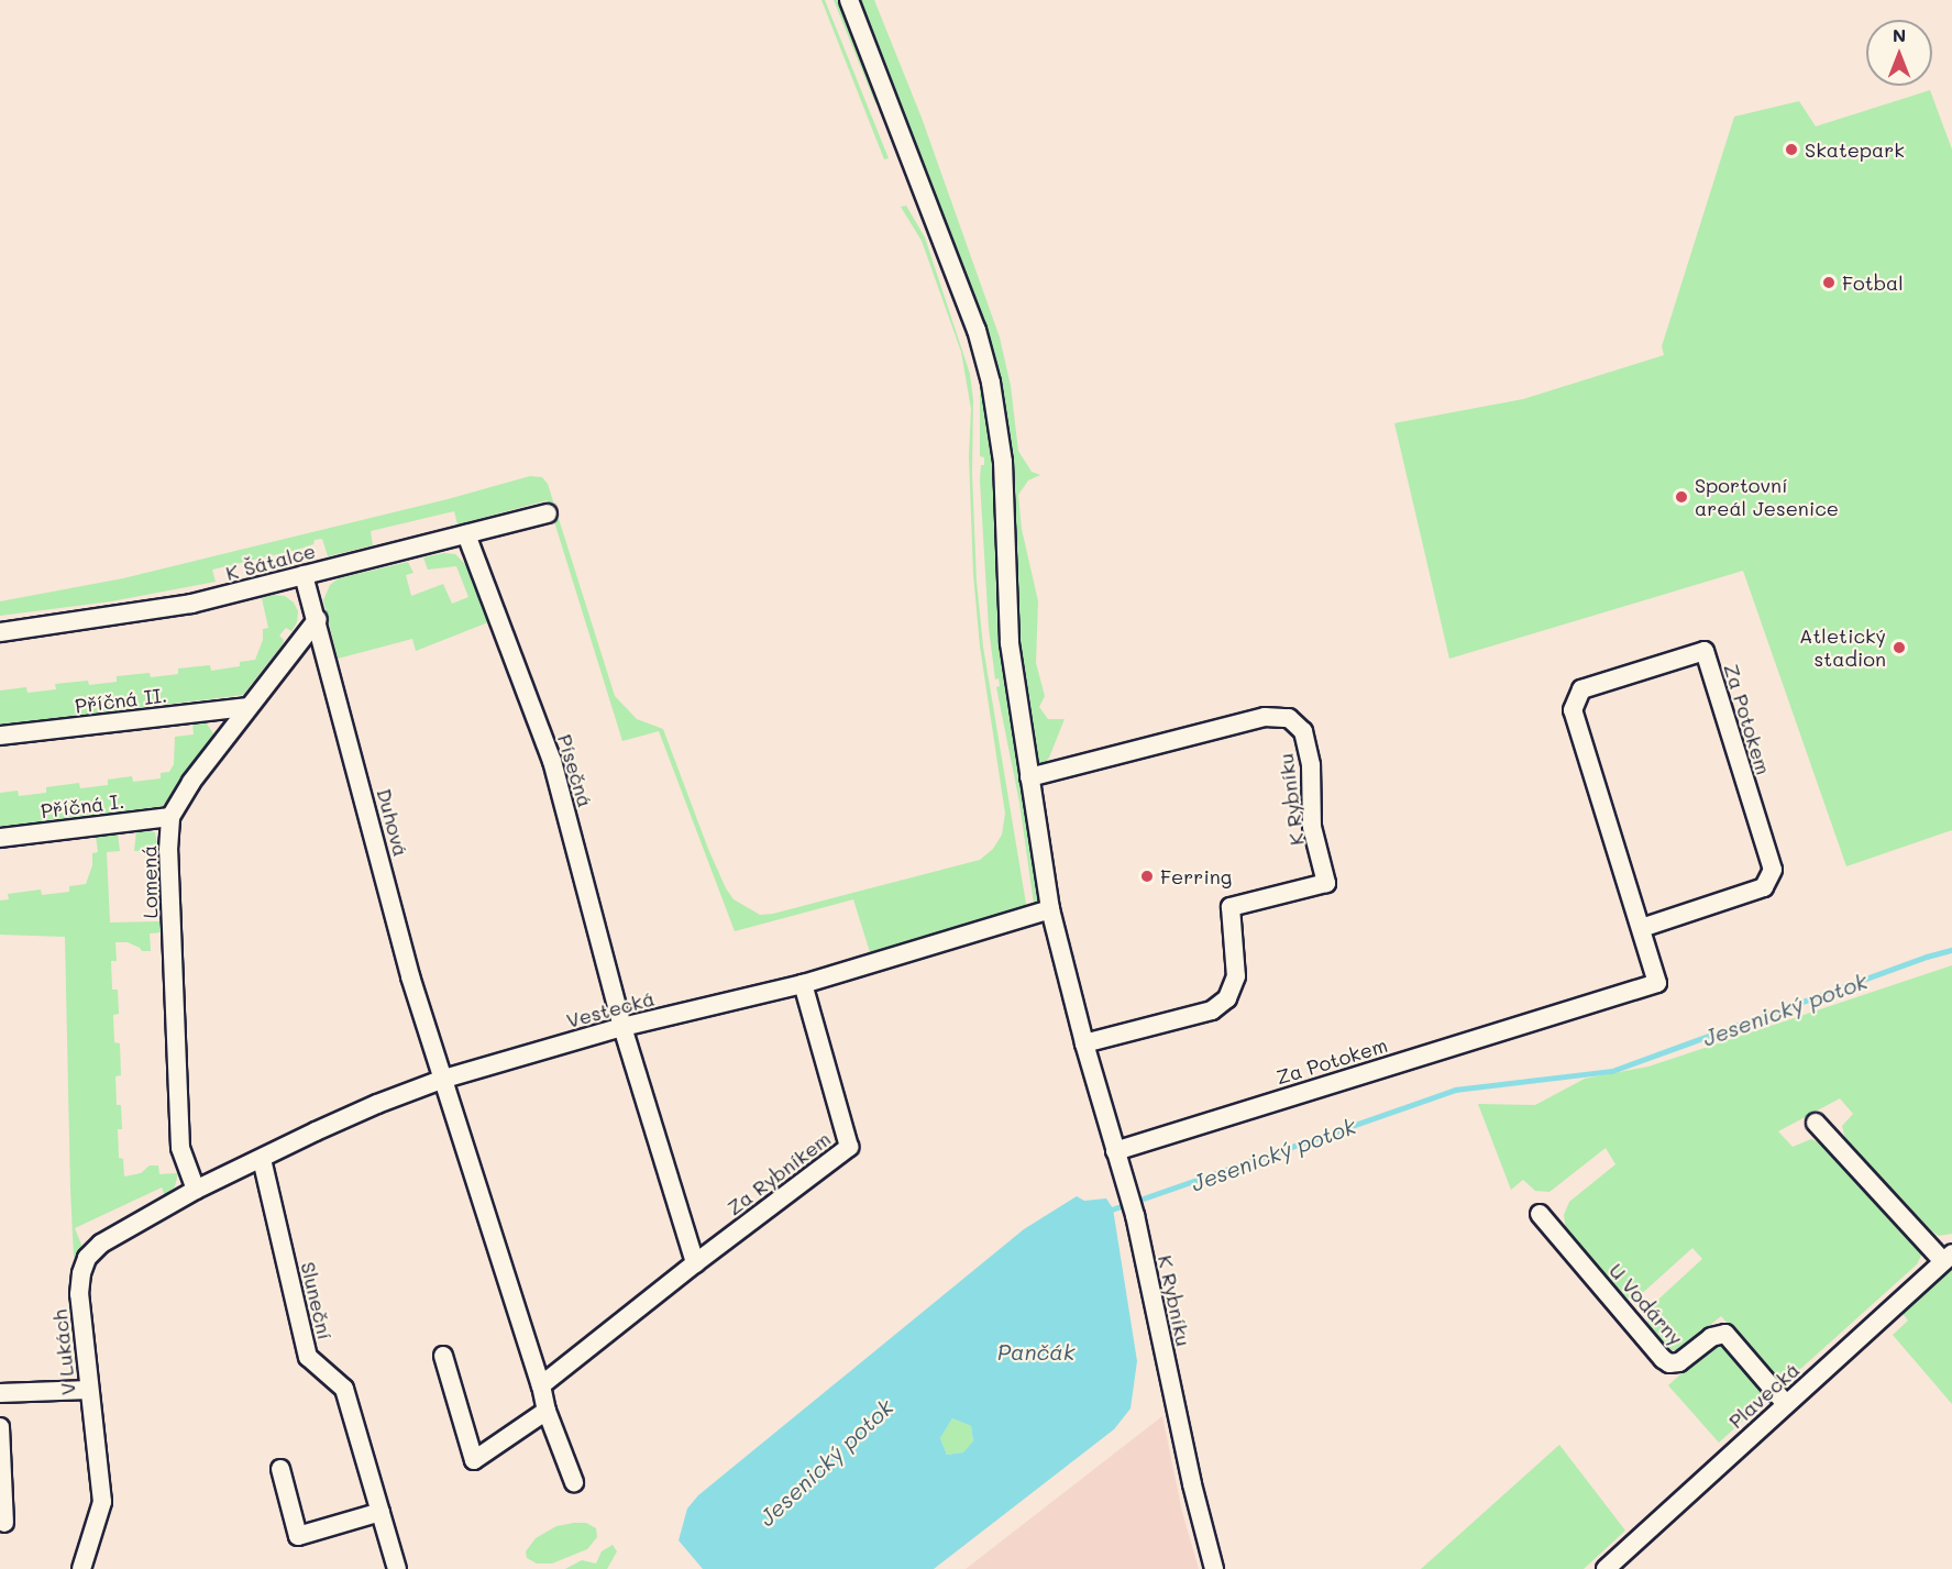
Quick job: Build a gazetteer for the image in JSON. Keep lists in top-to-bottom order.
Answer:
{
  "streets": {
    "street": [
      "K Šátalce",
      "Příčná II.",
      "Za Potokem",
      "Písečná",
      "K Rybníku",
      "Příčná I.",
      "Duhová",
      "Lomená",
      "Vestecká",
      "Za Rybníkem",
      "Sluneční",
      "U Vodárny",
      "V Lukách",
      "Plavecká"
    ]
  },
  "crossings": [
    ["K Šátalce", "Písečná"],
    ["K Šátalce", "Duhová"],
    ["Příčná II.", "Lomená"],
    ["Za Potokem", "K Rybníku"],
    ["Písečná", "Vestecká"],
    ["K Rybníku", "Vestecká"],
    ["Příčná I.", "Lomená"],
    ["Duhová", "Lomená"],
    ["Duhová", "Vestecká"],
    ["Lomená", "Vestecká"],
    ["Lomená", "V Lukách"],
    ["Vestecká", "Za Rybníkem"],
    ["Vestecká", "Sluneční"],
    ["Vestecká", "V Lukách"],
    ["U Vodárny", "Plavecká"]
  ],
  "water": ["Jesenický potok", "Pančák"],
  "places": [
    "Skatepark",
    "Fotbal",
    "Sportovní areál Jesenice",
    "Atletický stadion",
    "Ferring"
  ],
  "north": "top"
}
